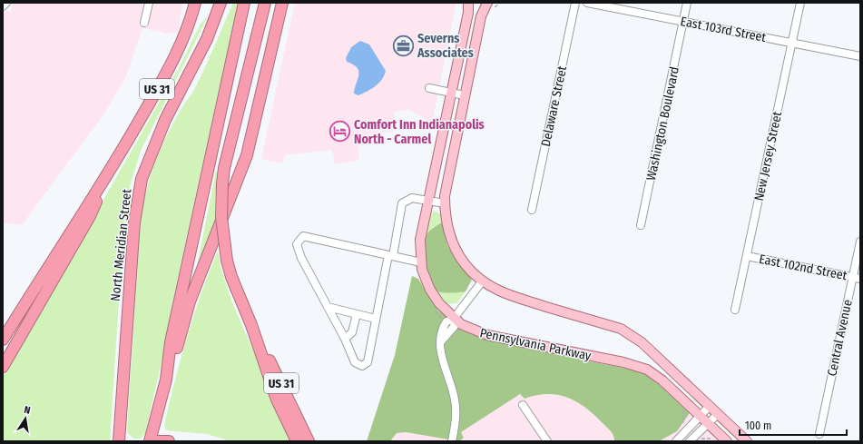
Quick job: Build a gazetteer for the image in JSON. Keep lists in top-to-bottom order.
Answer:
{
  "streets": {
    "highway": ["US 31", "North Meridian Street"],
    "main road": ["Pennsylvania Parkway"],
    "street": [
      "East 103rd Street",
      "Delaware Street",
      "Washington Boulevard",
      "New Jersey Street",
      "East 102nd Street",
      "Central Avenue"
    ]
  },
  "crossings": [
    ["East 103rd Street", "Washington Boulevard"],
    ["East 103rd Street", "New Jersey Street"],
    ["New Jersey Street", "East 102nd Street"],
    ["East 102nd Street", "Central Avenue"]
  ],
  "places": {
    "office": ["Severns Associates"],
    "hotel": ["Comfort Inn Indianapolis North - Carmel"]
  },
  "scale_bar": "100 m",
  "north": "top"
}
